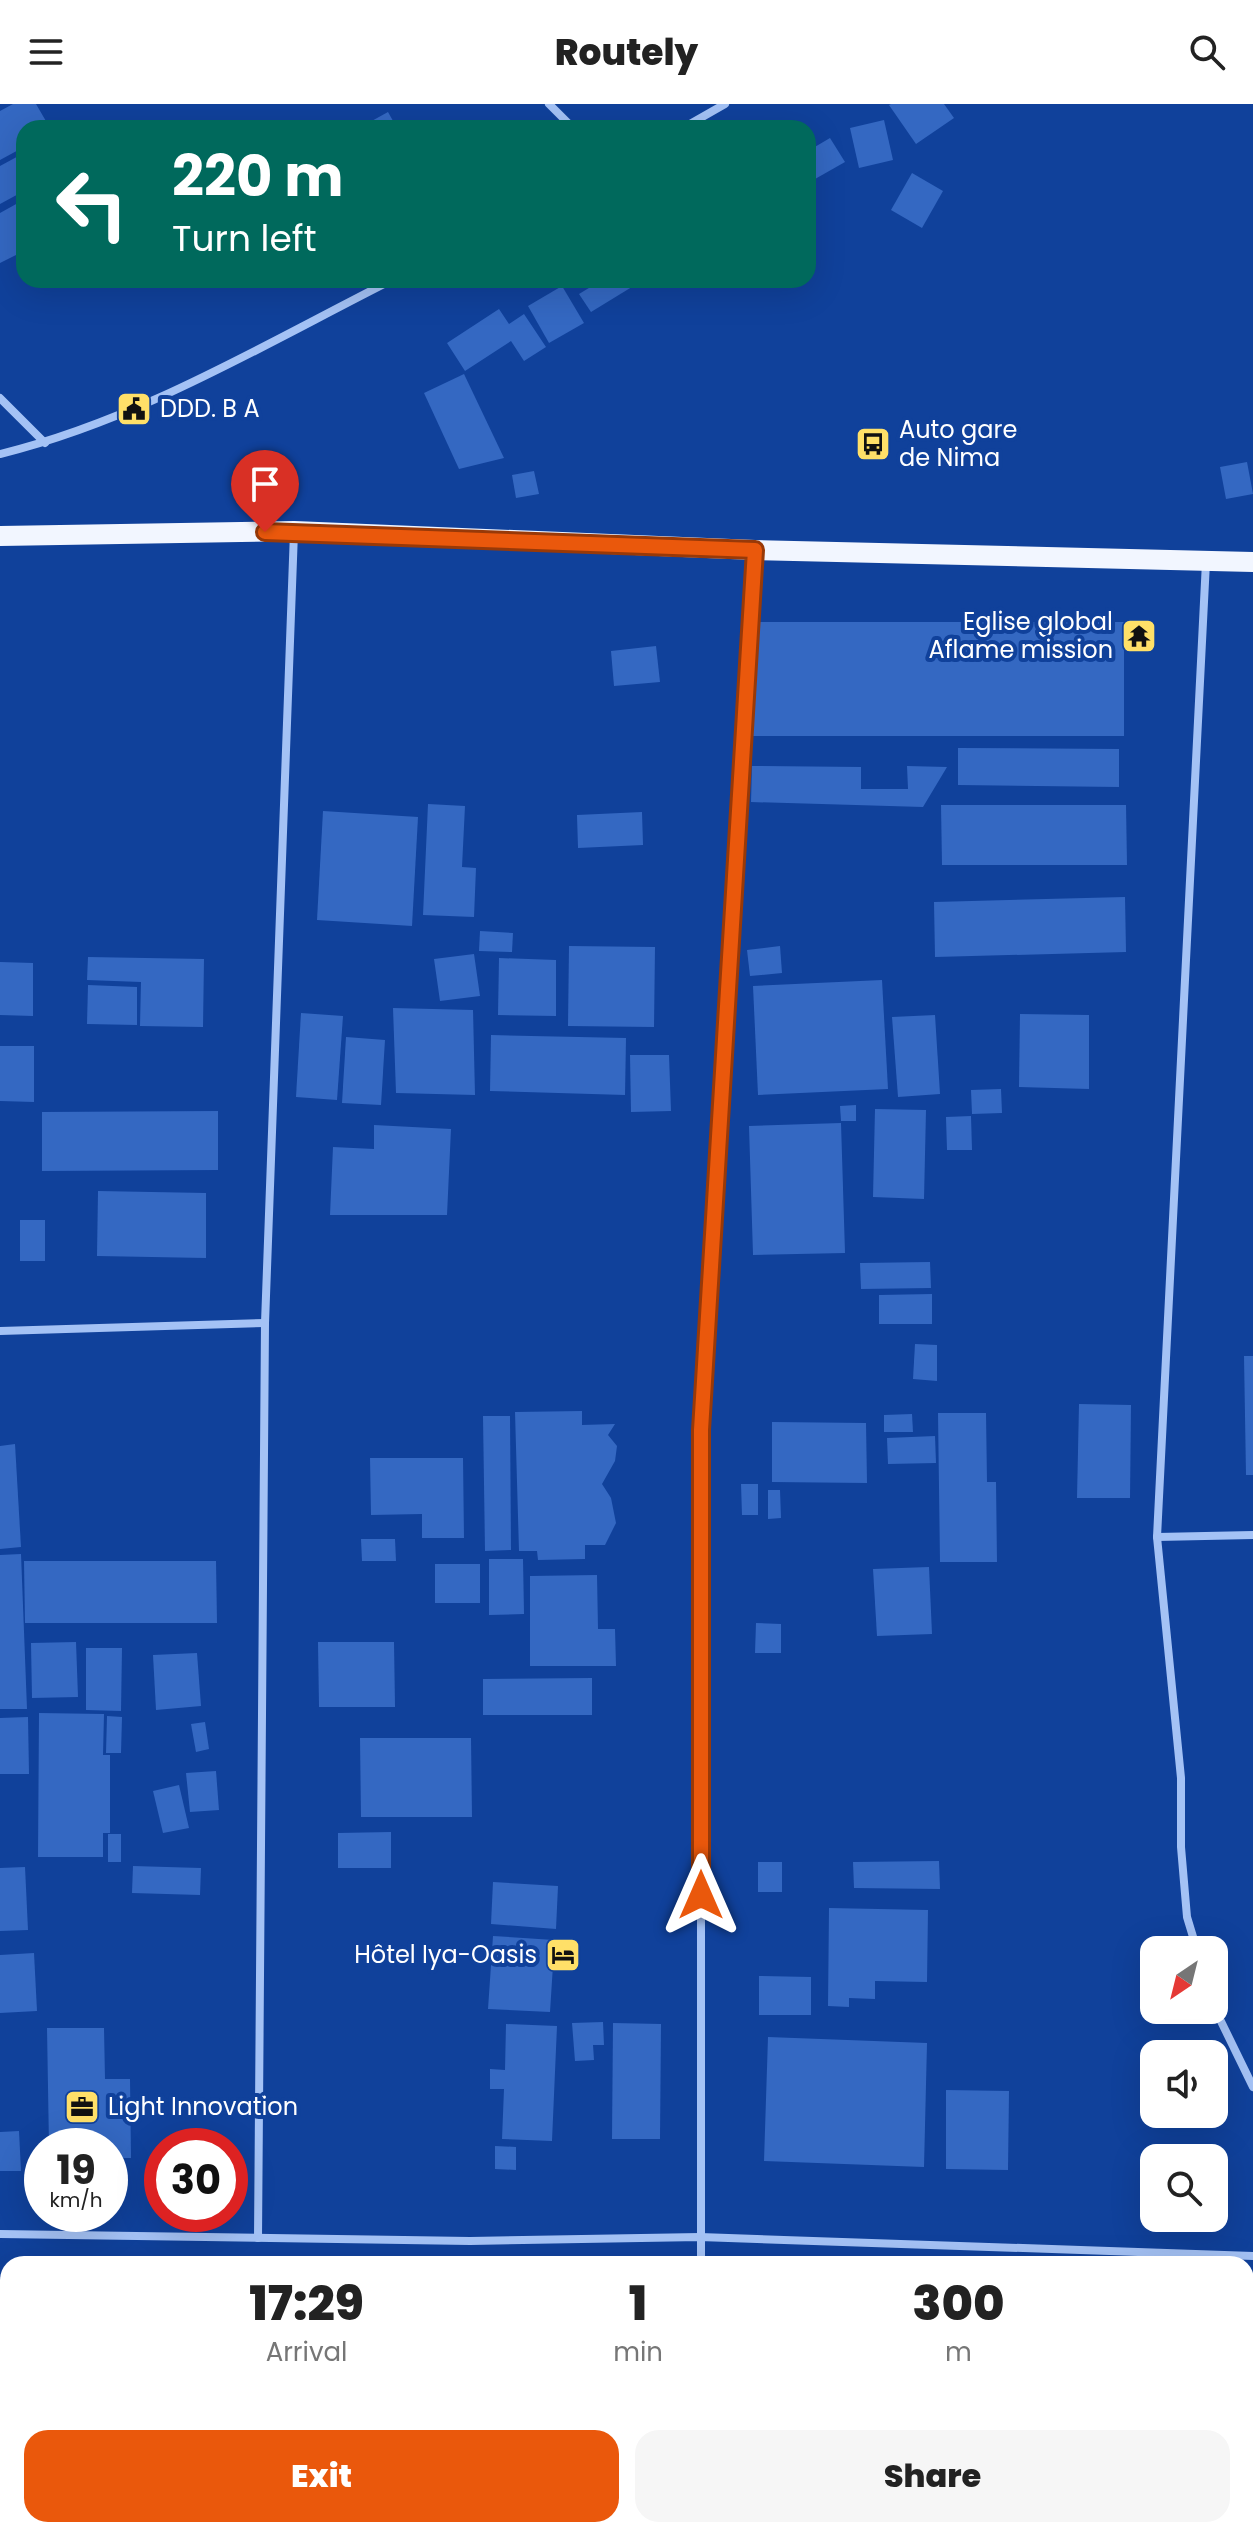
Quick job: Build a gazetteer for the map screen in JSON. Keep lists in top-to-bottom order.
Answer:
{
  "places": {
    "public building": ["DDD. B A"],
    "bus stop": ["Auto gare de Nima"],
    "temple": ["Eglise global Aflame mission"],
    "hotel": ["Hôtel Iya-Oasis"],
    "office": ["Light Innovation"]
  },
  "north": "bottom left",
  "page": {
    "header": "Routely",
    "turn": ["220 m", "Turn left"],
    "speed": "19 km/h",
    "limit": "30",
    "eta": [
      "17:29",
      "Arrival",
      "1",
      "min",
      "300",
      "m"
    ],
    "buttons": ["Exit", "Share"]
  }
}
